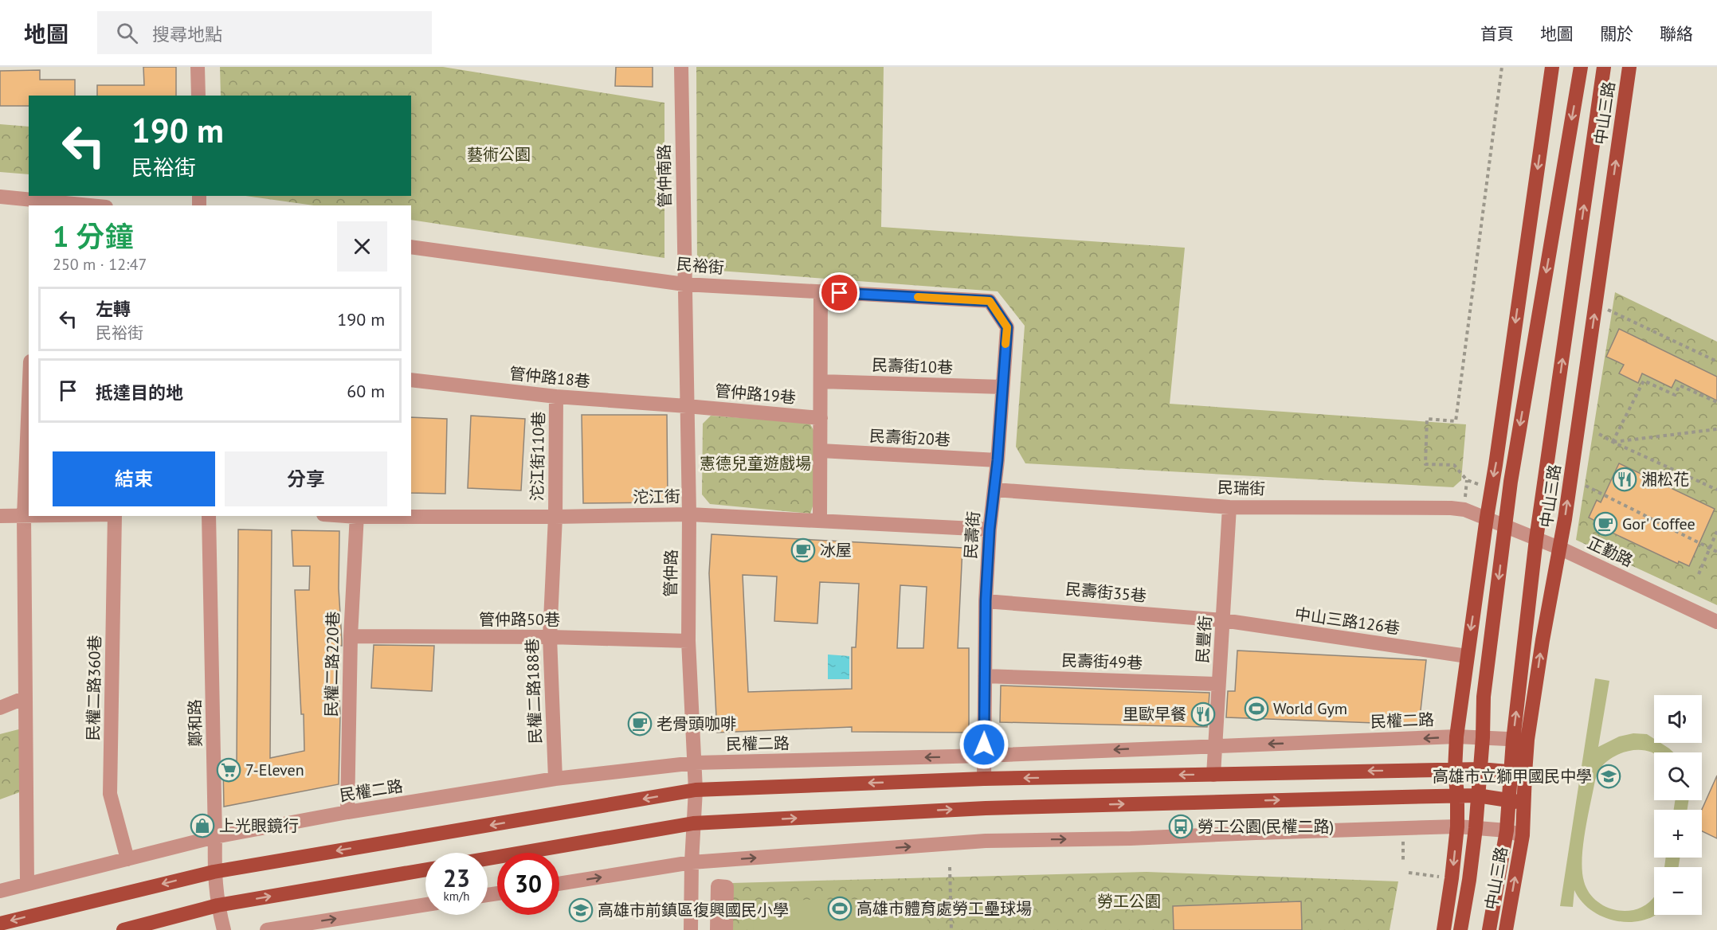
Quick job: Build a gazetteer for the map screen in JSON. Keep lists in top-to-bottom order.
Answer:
{
  "streets": {
    "main road": ["中山三路"],
    "street": [
      "管仲南路",
      "民裕街",
      "民壽街10巷",
      "管仲路18巷",
      "管仲路19巷",
      "民壽街20巷",
      "沱江街110巷",
      "民瑞街",
      "沱江街",
      "民壽街",
      "正勤路",
      "管仲路",
      "民壽街35巷",
      "管仲路50巷",
      "中山三路126巷",
      "民豐街",
      "民壽街49巷",
      "民權二路220巷",
      "民權二路360巷",
      "民權二路188巷",
      "民權二路",
      "鄭和路"
    ]
  },
  "crossings": [
    ["中山三路", "正勤路"],
    ["中山三路", "民權二路"],
    ["管仲南路", "民裕街"],
    ["管仲南路", "管仲路"],
    ["民裕街", "民壽街"],
    ["民裕街", "管仲路"],
    ["民壽街10巷", "民壽街"],
    ["管仲路18巷", "管仲路19巷"],
    ["管仲路18巷", "沱江街110巷"],
    ["管仲路18巷", "管仲路"],
    ["管仲路19巷", "管仲路"],
    ["民壽街20巷", "民壽街"],
    ["沱江街110巷", "沱江街"],
    ["沱江街110巷", "民權二路188巷"],
    ["民瑞街", "民壽街"],
    ["民瑞街", "正勤路"],
    ["民瑞街", "民豐街"],
    ["沱江街", "民壽街"],
    ["沱江街", "管仲路"],
    ["沱江街", "民權二路220巷"],
    ["沱江街", "民權二路188巷"],
    ["民壽街", "民壽街35巷"],
    ["民壽街", "民壽街49巷"],
    ["民壽街", "民權二路"],
    ["管仲路", "管仲路50巷"],
    ["管仲路", "民權二路"],
    ["民壽街35巷", "中山三路126巷"],
    ["民壽街35巷", "民豐街"],
    ["管仲路50巷", "民權二路220巷"],
    ["管仲路50巷", "民權二路188巷"],
    ["中山三路126巷", "民豐街"],
    ["民豐街", "民壽街49巷"],
    ["民豐街", "民權二路"],
    ["民權二路220巷", "民權二路"],
    ["民權二路360巷", "民權二路"],
    ["民權二路188巷", "民權二路"],
    ["民權二路", "鄭和路"]
  ],
  "parks": ["藝術公園", "憲德兒童遊戲場", "勞工公園"],
  "places": {
    "restaurant": ["湘松花", "里歐早餐"],
    "cafe": ["Gor' Coffee", "冰屋", "老骨頭咖啡"],
    "sports": ["World Gym", "高雄市體育處勞工壘球場"],
    "supermarket": ["7-Eleven"],
    "school or university": ["高雄市立獅甲國民中學", "高雄市前鎮區復興國民小學"],
    "shop": ["上光眼鏡行"],
    "bus stop": ["勞工公園(民權二路)"]
  },
  "page": {
    "header": "地圖",
    "search": "搜尋地點",
    "nav": [
      "首頁",
      "地圖",
      "關於",
      "聯絡"
    ],
    "turn": ["190 m", "民裕街"],
    "heading": ["1 分鐘", "250 m · 12:47"],
    "list": [
      {
        "name": "左轉",
        "note": "民裕街",
        "value": "190 m"
      },
      {
        "name": "抵達目的地",
        "value": "60 m"
      }
    ],
    "buttons": ["結束", "分享"],
    "map_buttons": ["+", "−"],
    "speed": "23 km/h",
    "limit": "30"
  }
}
